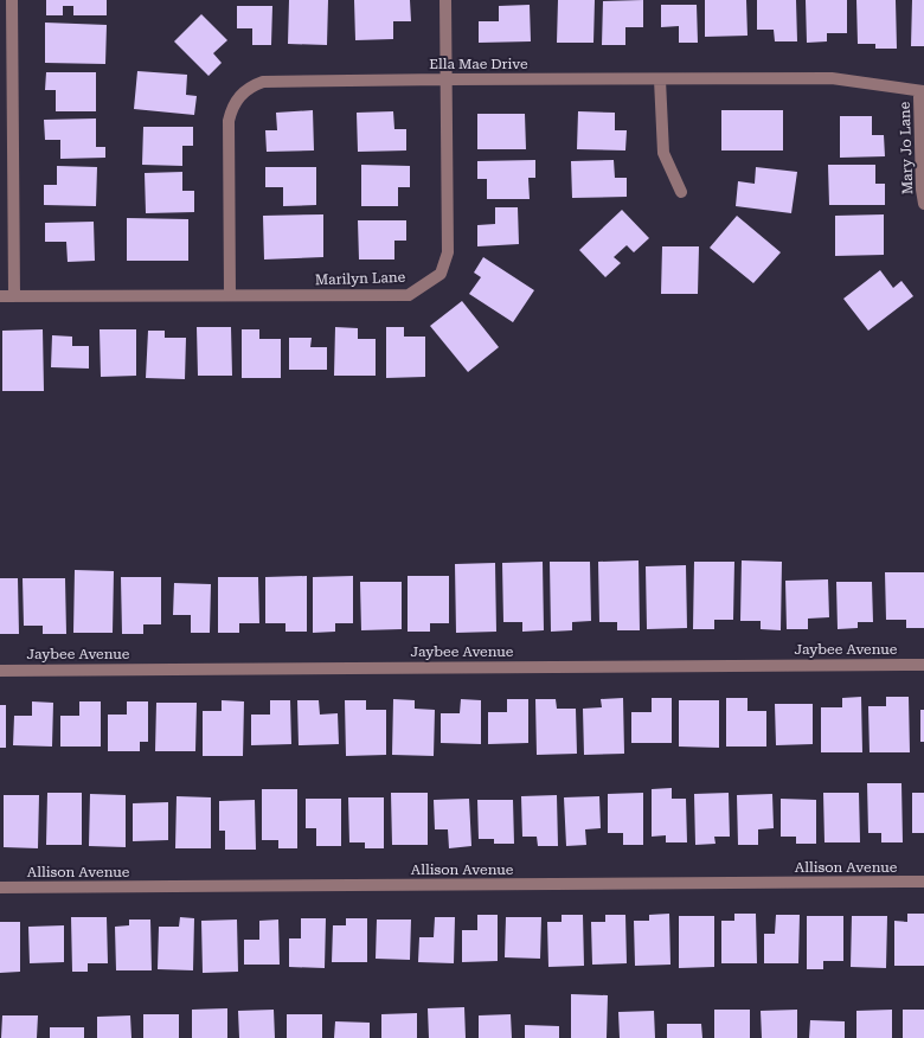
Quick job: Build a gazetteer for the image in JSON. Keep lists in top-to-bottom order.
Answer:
{
  "streets": {
    "street": [
      "Ella Mae Drive",
      "Mary Jo Lane",
      "Marilyn Lane",
      "Jaybee Avenue",
      "Allison Avenue"
    ]
  },
  "crossings": [
    ["Ella Mae Drive", "Mary Jo Lane"],
    ["Ella Mae Drive", "Marilyn Lane"]
  ]
}
